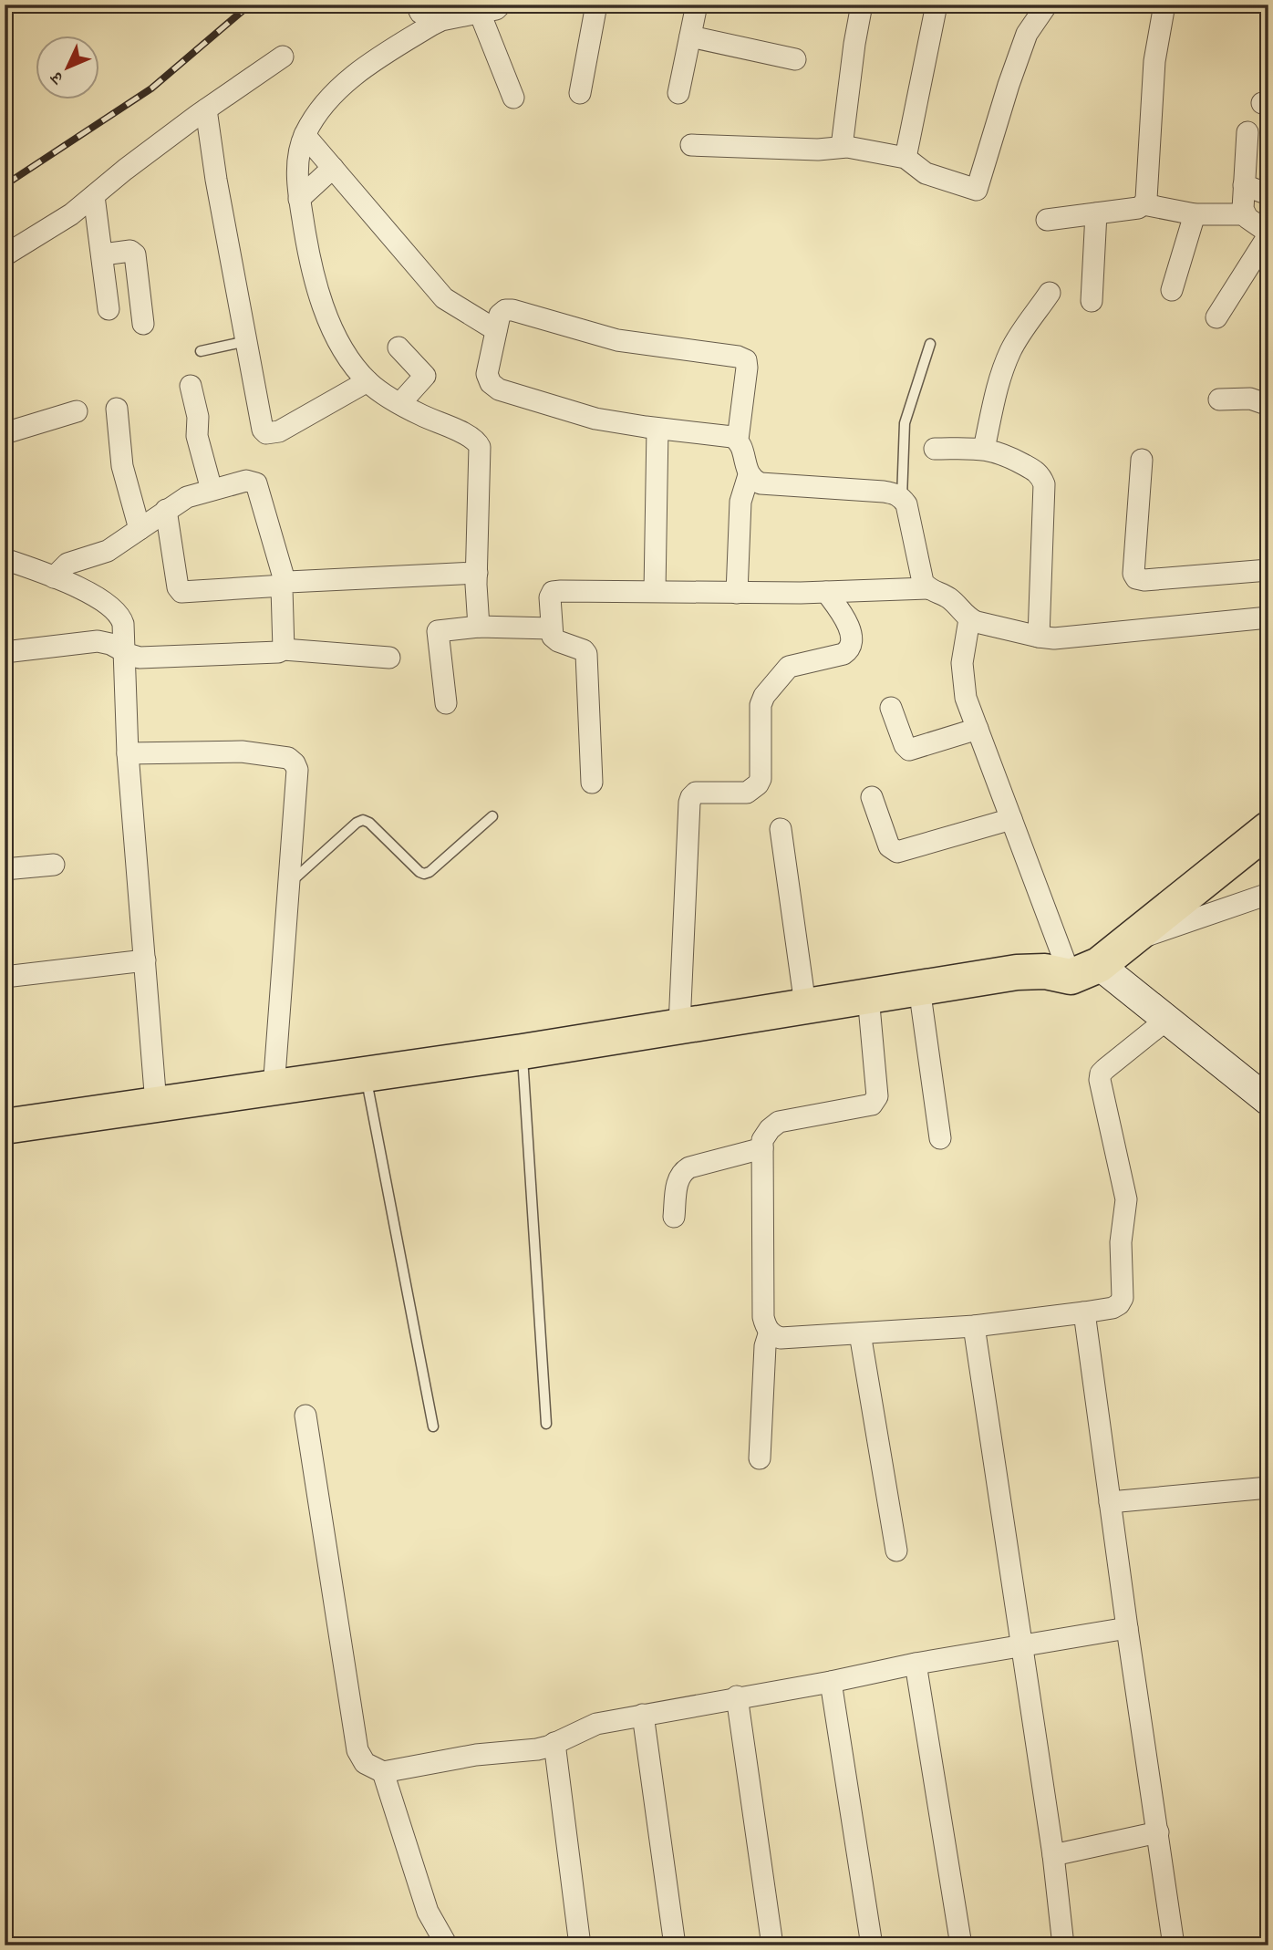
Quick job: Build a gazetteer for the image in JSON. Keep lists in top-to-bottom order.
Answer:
{
  "north": "bottom left"
}
